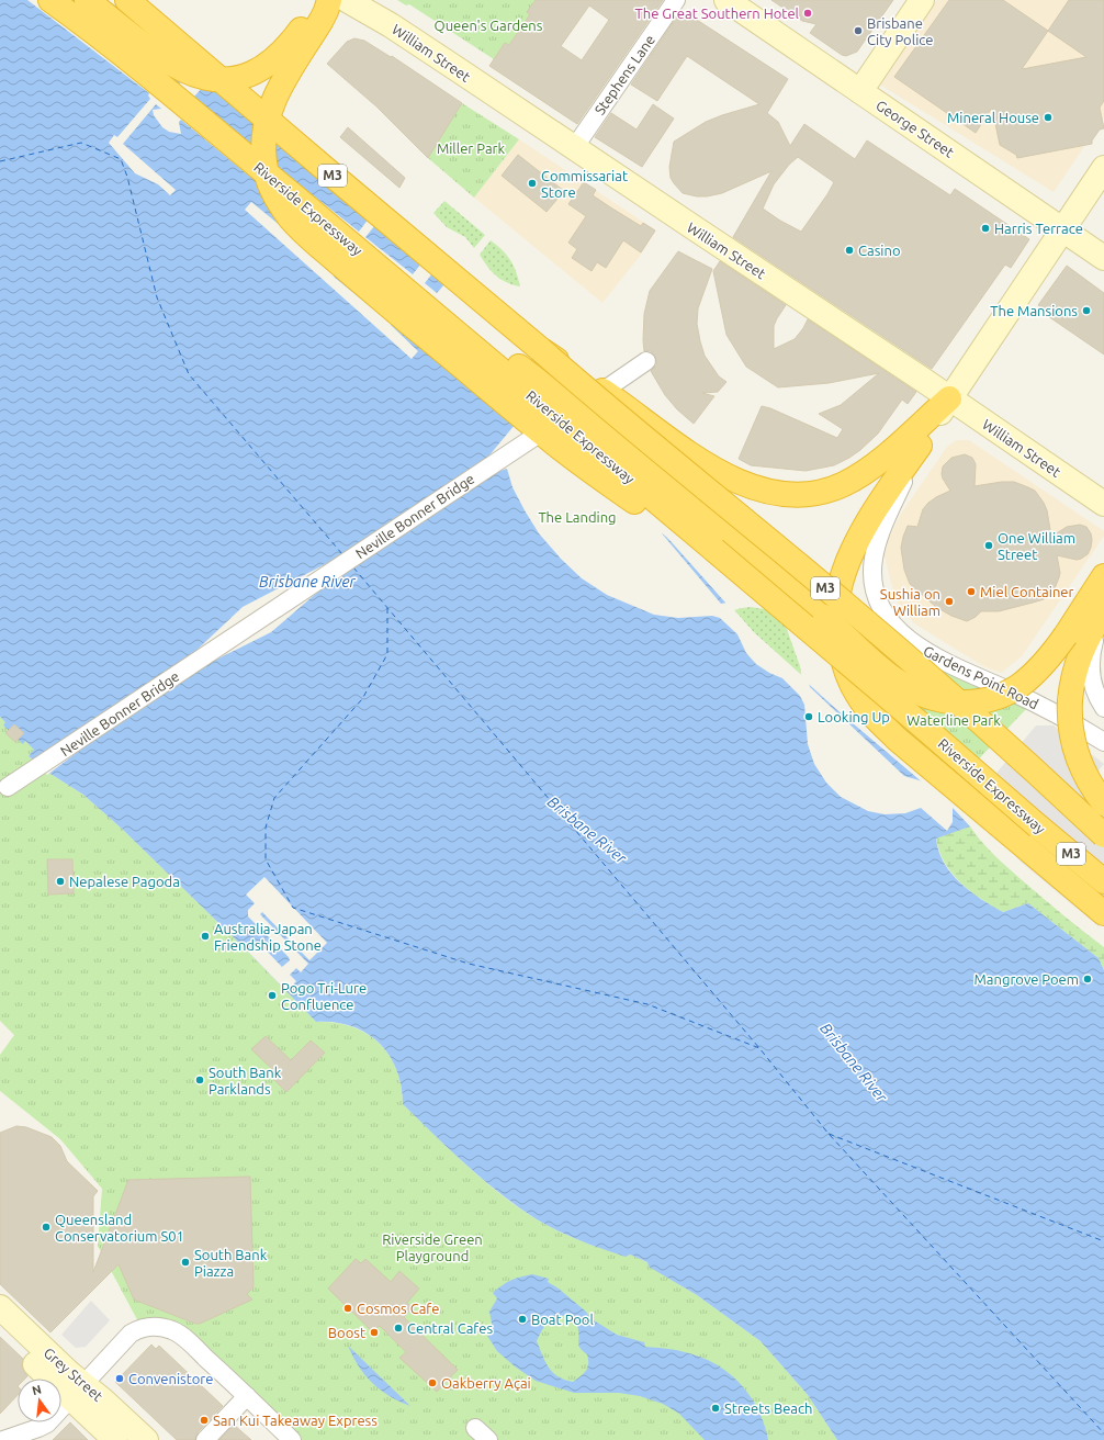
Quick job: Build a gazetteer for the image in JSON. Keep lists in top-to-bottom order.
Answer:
{
  "streets": {
    "highway": ["M3", "Riverside Expressway"],
    "street": [
      "William Street",
      "Stephens Lane",
      "George Street",
      "Neville Bonner Bridge",
      "Gardens Point Road",
      "Grey Street"
    ]
  },
  "crossings": [
    ["William Street", "Stephens Lane"],
    ["William Street", "M3"],
    ["M3", "Riverside Expressway"],
    ["M3", "Gardens Point Road"]
  ],
  "water": ["Brisbane River"],
  "parks": [
    "Queen's Gardens",
    "Miller Park",
    "The Landing",
    "Waterline Park",
    "Riverside Green Playground"
  ],
  "places": [
    "The Great Southern Hotel",
    "Brisbane City Police",
    "Mineral House",
    "Commissariat Store",
    "Harris Terrace",
    "Casino",
    "The Mansions",
    "One William Street",
    "Miel Container",
    "Sushia on William",
    "Looking Up",
    "Nepalese Pagoda",
    "Australia-Japan Friendship Stone",
    "Mangrove Poem",
    "Pogo Tri-Lure Confluence",
    "South Bank Parklands",
    "Queensland Conservatorium S01",
    "South Bank Piazza",
    "Cosmos Cafe",
    "Boat Pool",
    "Central Cafes",
    "Boost",
    "Convenistore",
    "Oakberry Açai",
    "Streets Beach",
    "San Kui Takeaway Express"
  ],
  "north": "top"
}
